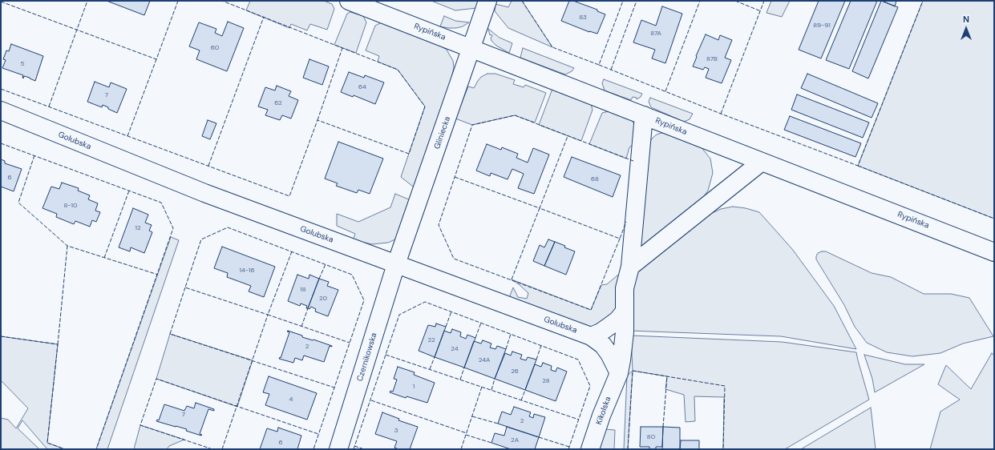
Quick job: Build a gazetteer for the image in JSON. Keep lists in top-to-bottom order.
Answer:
{
  "streets": {
    "street": [
      "Rypińska",
      "Gliniecka",
      "Golubska",
      "Czernikowska",
      "Kikolska"
    ]
  },
  "crossings": [
    ["Rypińska", "Gliniecka"],
    ["Rypińska", "Kikolska"],
    ["Gliniecka", "Golubska"],
    ["Gliniecka", "Czernikowska"],
    ["Golubska", "Czernikowska"],
    ["Golubska", "Kikolska"]
  ],
  "house_numbers": [
    "83",
    "89-91",
    "87A",
    "60",
    "87B",
    "5",
    "64",
    "7",
    "62",
    "6",
    "68",
    "8-10",
    "12",
    "14-16",
    "18",
    "20",
    "22",
    "2",
    "24",
    "24A",
    "26",
    "28",
    "1",
    "4",
    "7",
    "2",
    "3",
    "80",
    "2A",
    "6"
  ],
  "north": "top"
}
